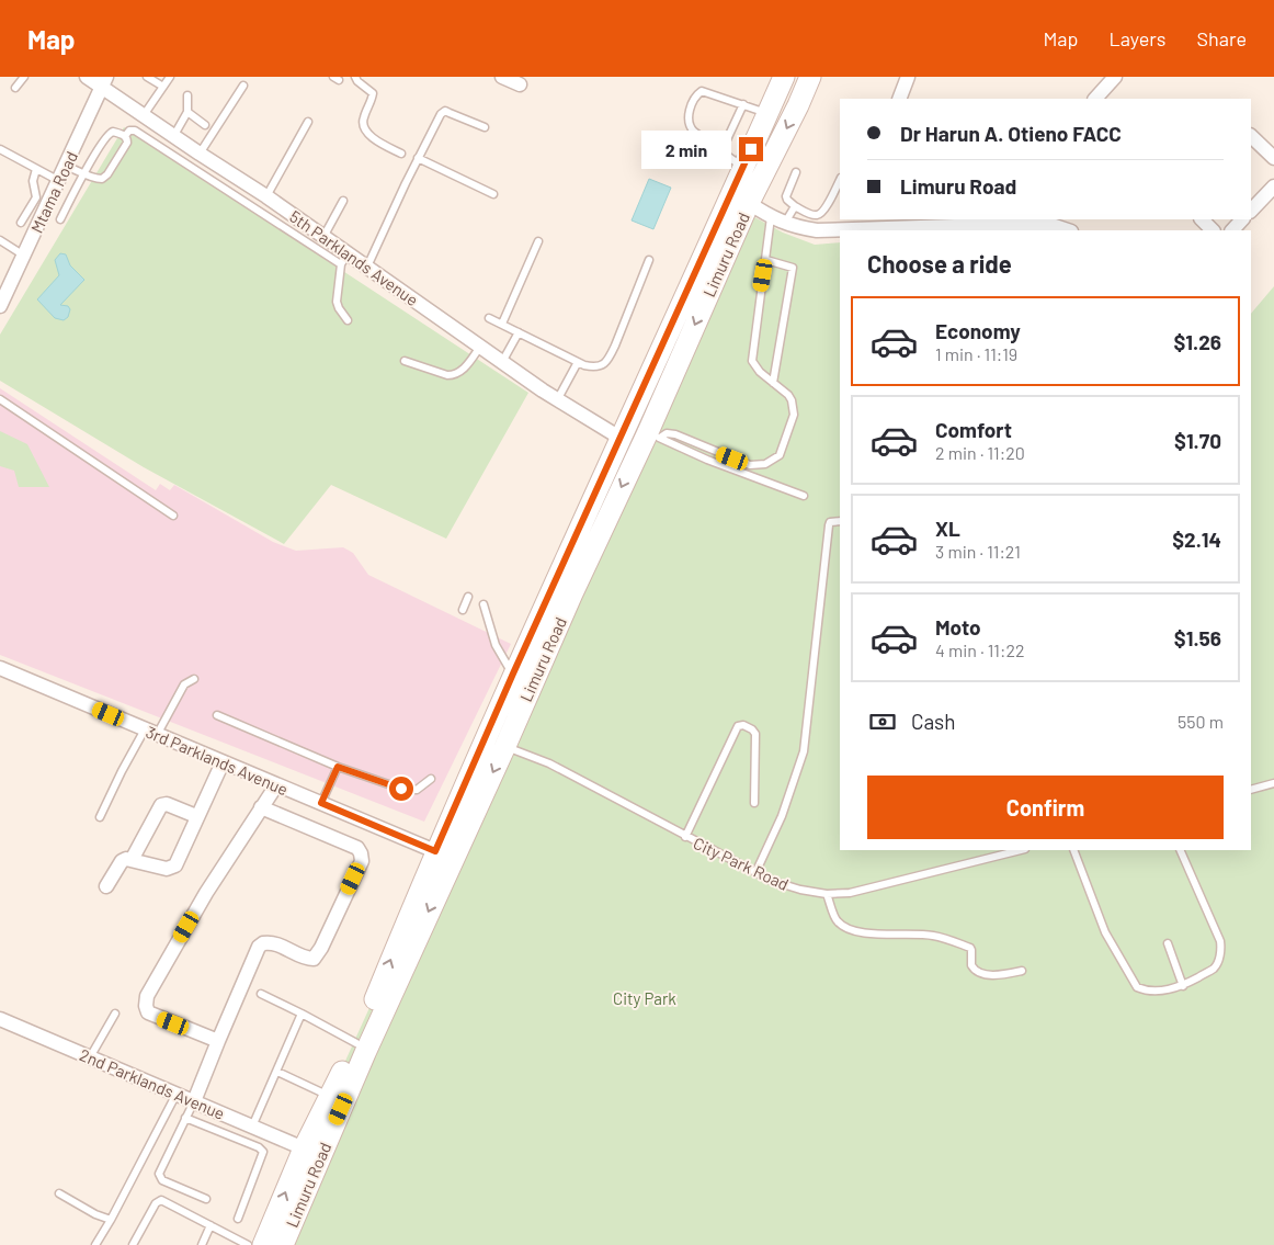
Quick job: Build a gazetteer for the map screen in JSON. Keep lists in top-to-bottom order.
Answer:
{
  "streets": {
    "main road": ["Limuru Road"],
    "street": [
      "Mtama Road",
      "5th Parklands Avenue",
      "3rd Parklands Avenue",
      "2nd Parklands Avenue"
    ],
    "lane": ["City Park Road"]
  },
  "crossings": [
    ["Mtama Road", "5th Parklands Avenue"],
    ["Limuru Road", "5th Parklands Avenue"],
    ["Limuru Road", "3rd Parklands Avenue"],
    ["Limuru Road", "City Park Road"],
    ["Limuru Road", "2nd Parklands Avenue"]
  ],
  "parks": ["City Park"],
  "page": {
    "header": "Map",
    "nav": ["Map", "Layers", "Share"],
    "banner": ["Dr Harun A. Otieno FACC", "Limuru Road"],
    "bubble": "2 min",
    "heading": "Choose a ride",
    "list": [
      {
        "name": "Economy",
        "note": "1 min · 11:19",
        "value": "$1.26"
      },
      {
        "name": "Comfort",
        "note": "2 min · 11:20",
        "value": "$1.70"
      },
      {
        "name": "XL",
        "note": "3 min · 11:21",
        "value": "$2.14"
      },
      {
        "name": "Moto",
        "note": "4 min · 11:22",
        "value": "$1.56"
      }
    ],
    "pay": ["Cash", "550 m"],
    "buttons": "Confirm"
  }
}
